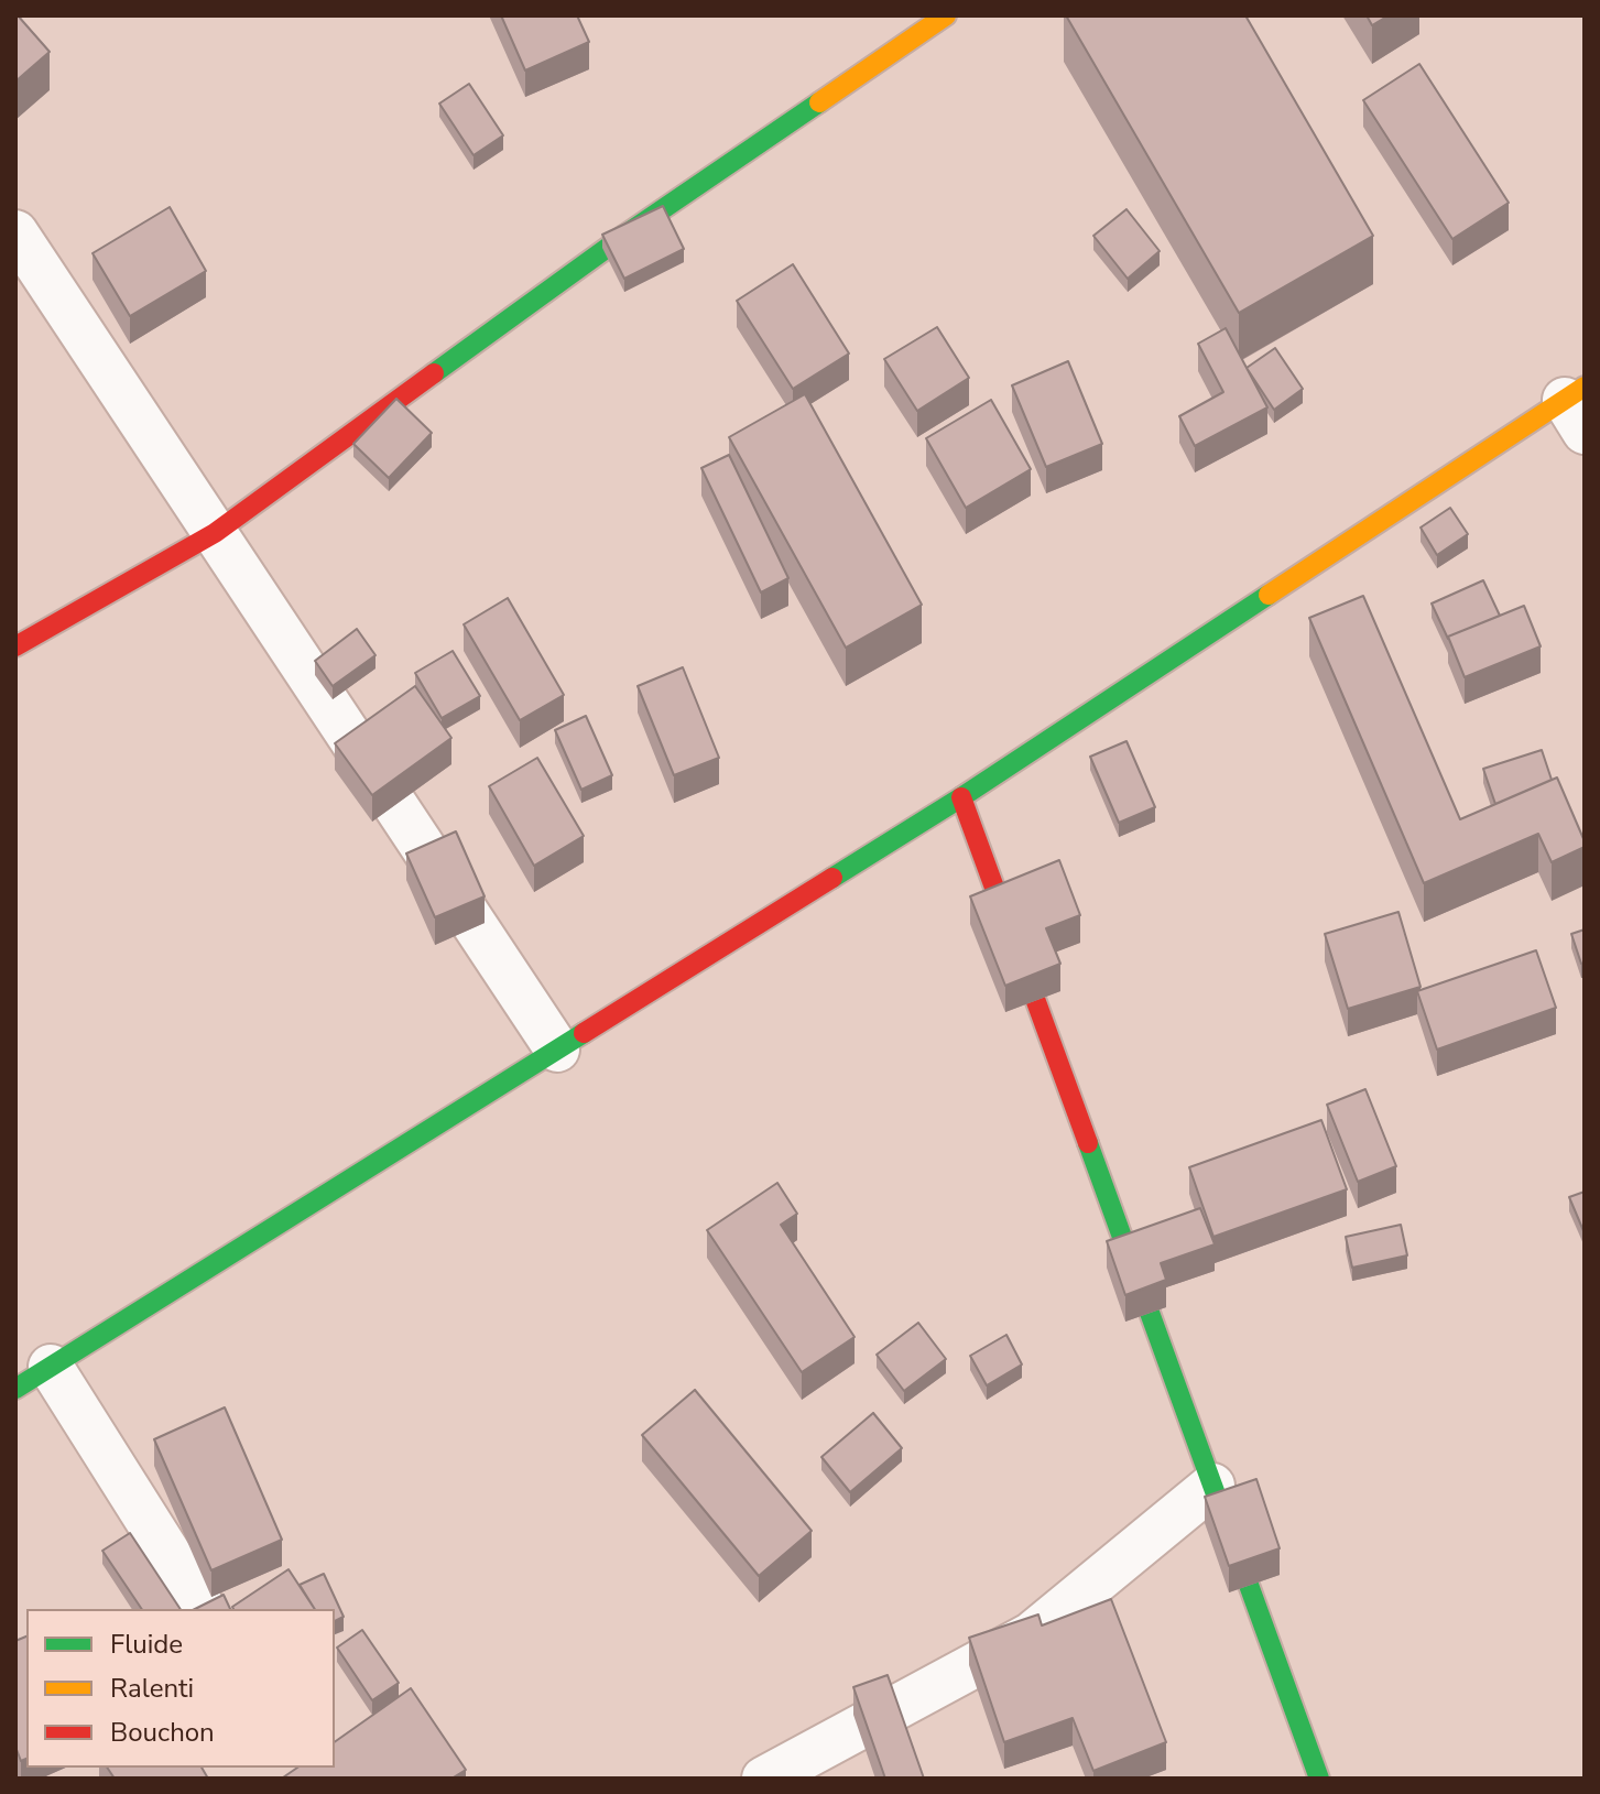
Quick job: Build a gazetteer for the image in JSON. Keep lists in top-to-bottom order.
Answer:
{
  "legend": ["Fluide", "Ralenti", "Bouchon"]
}
